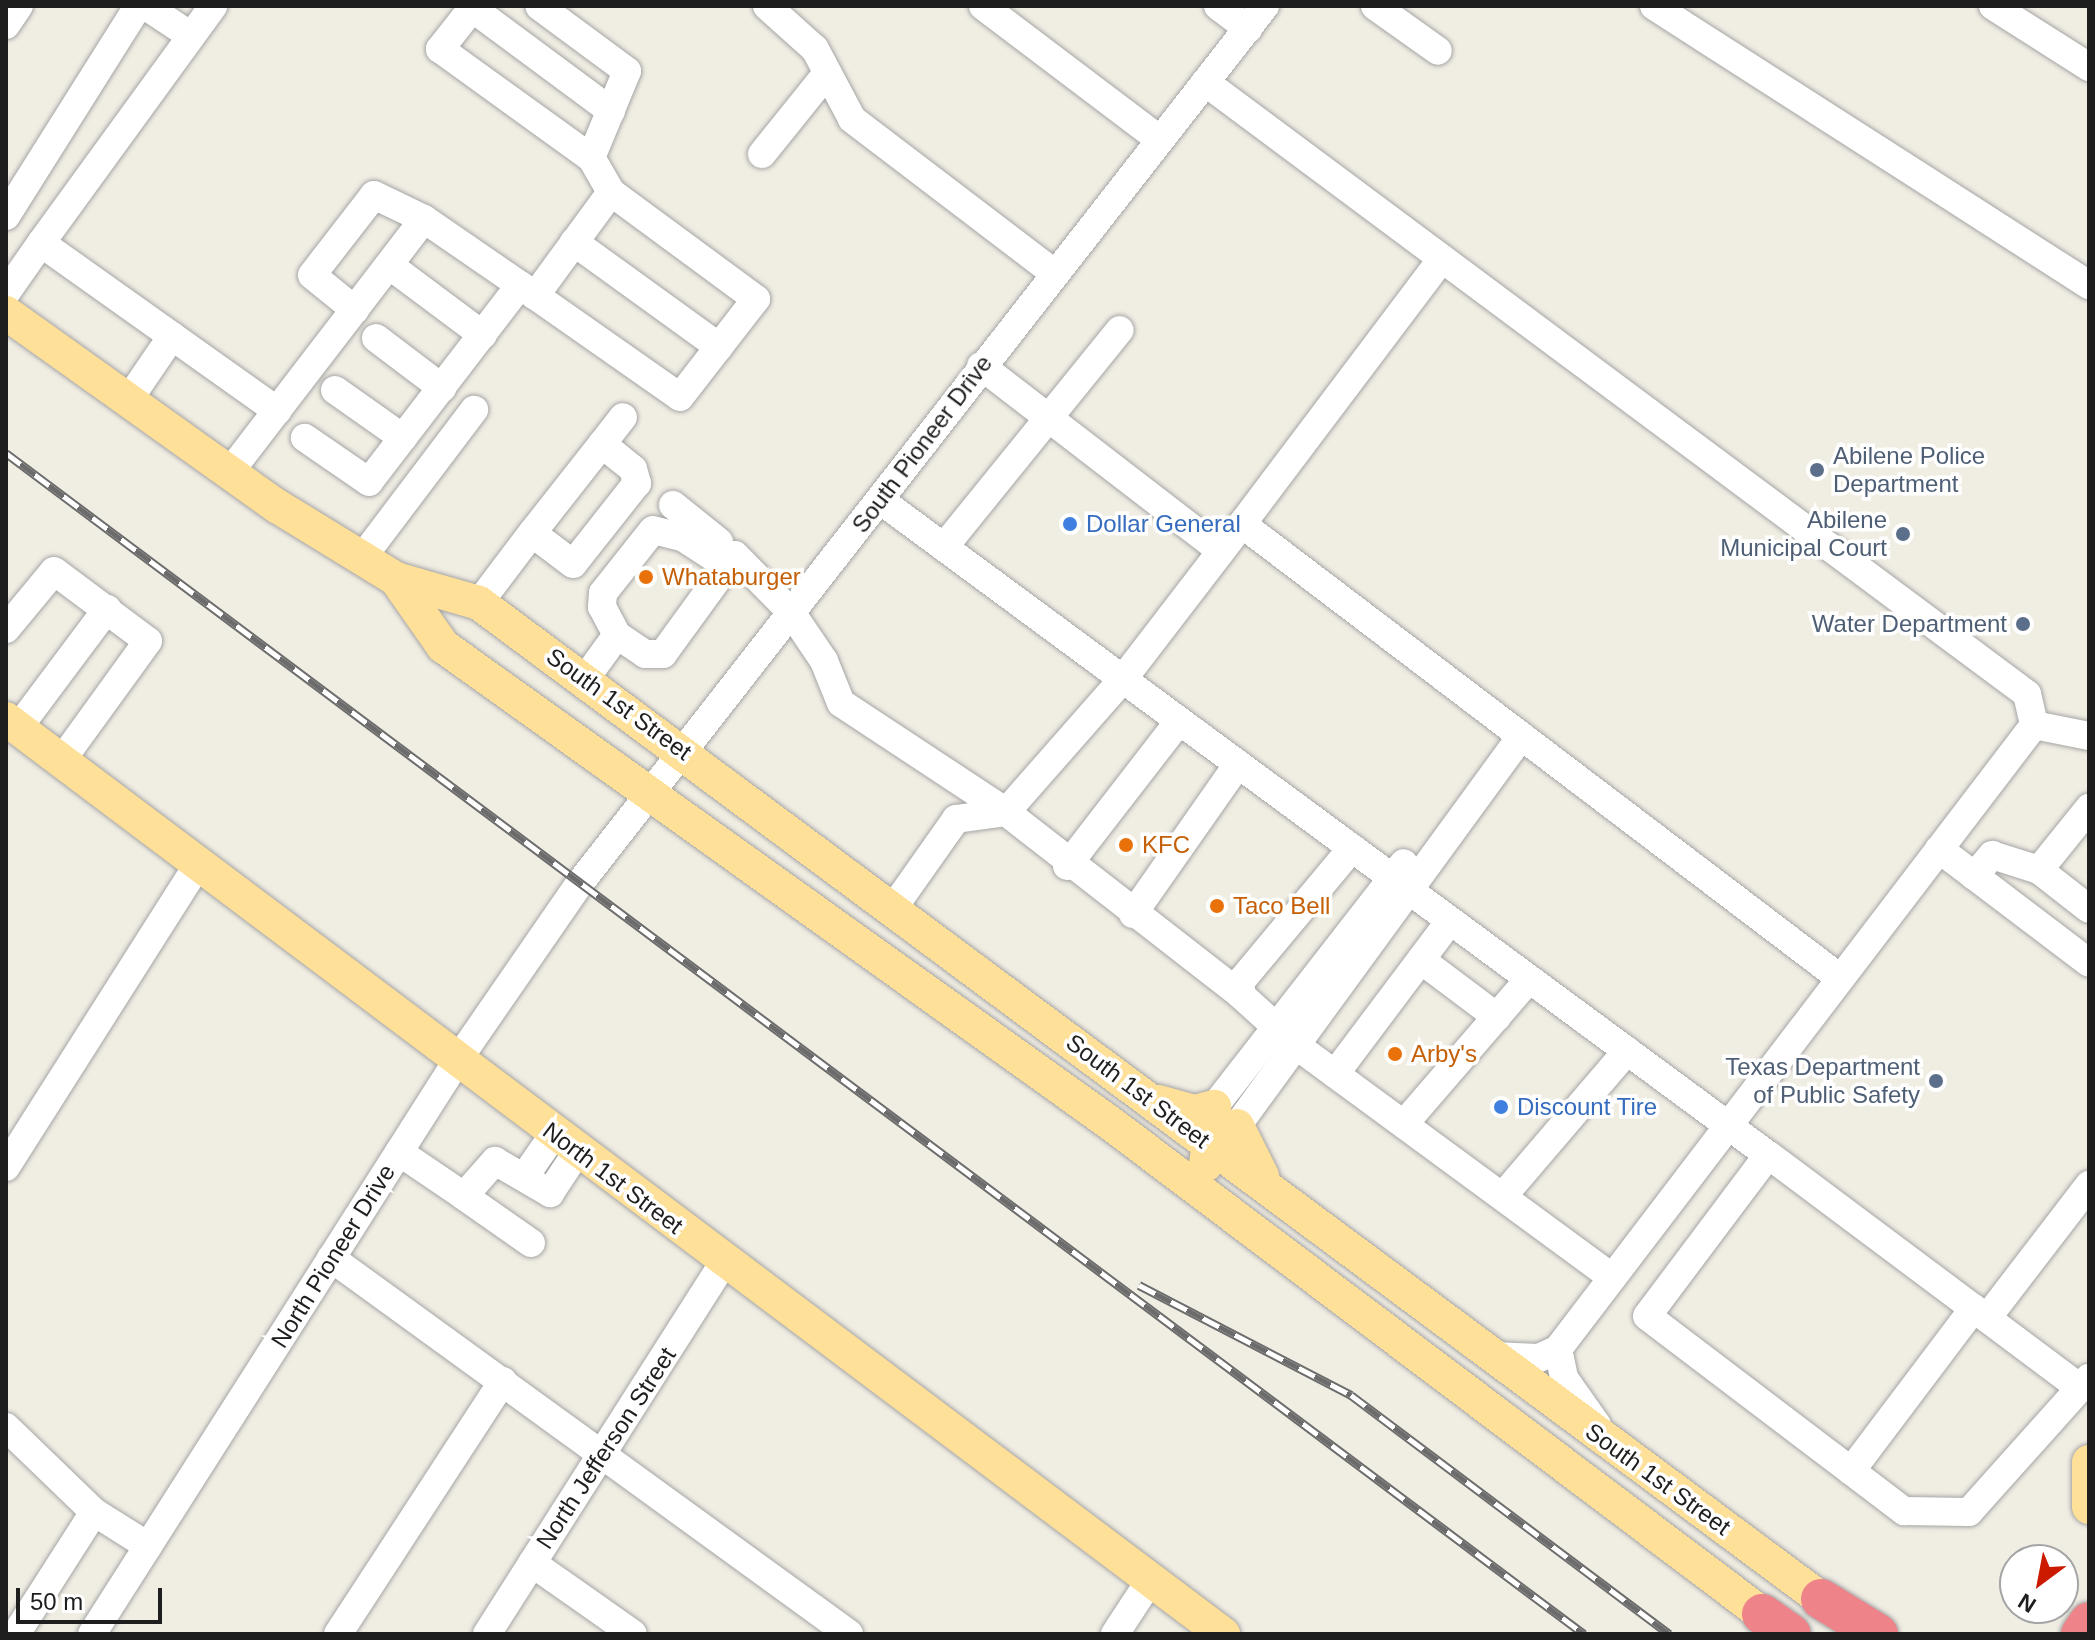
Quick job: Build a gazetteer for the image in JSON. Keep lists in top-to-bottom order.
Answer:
{
  "streets": {
    "highway": ["South 1st Street"],
    "main road": ["North 1st Street"],
    "street": ["South Pioneer Drive", "North Pioneer Drive", "North Jefferson Street"]
  },
  "crossings": [
    ["South Pioneer Drive", "South 1st Street"],
    ["South Pioneer Drive", "North Pioneer Drive"],
    ["North 1st Street", "North Pioneer Drive"],
    ["North 1st Street", "North Jefferson Street"]
  ],
  "places": [
    "Abilene Police Department",
    "Dollar General",
    "Abilene Municipal Court",
    "Whataburger",
    "Water Department",
    "KFC",
    "Taco Bell",
    "Arby's",
    "Texas Department of Public Safety",
    "Discount Tire"
  ],
  "scale_bar": "50 m",
  "north": "bottom left"
}
